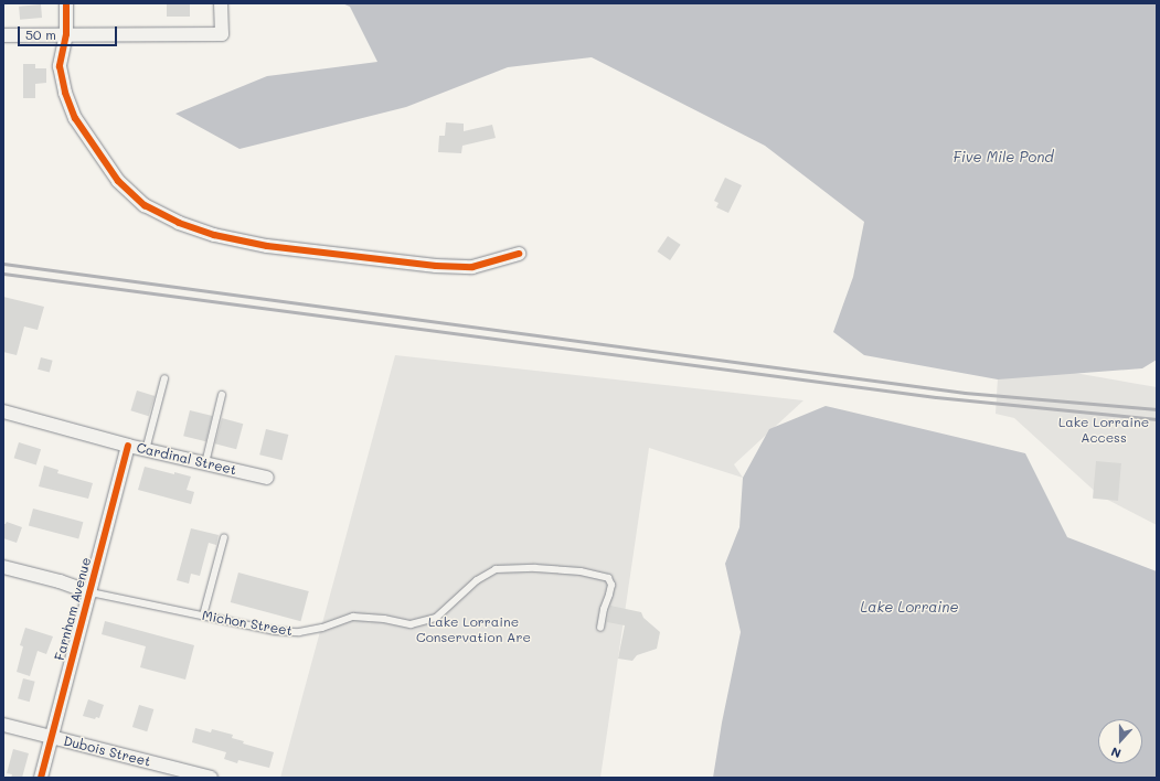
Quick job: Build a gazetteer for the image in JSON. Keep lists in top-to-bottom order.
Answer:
{
  "streets": {
    "street": [
      "Cardinal Street",
      "Farnham Avenue",
      "Michon Street",
      "Dubois Street"
    ]
  },
  "crossings": [
    ["Cardinal Street", "Farnham Avenue"],
    ["Farnham Avenue", "Michon Street"],
    ["Farnham Avenue", "Dubois Street"]
  ],
  "water": ["Five Mile Pond", "Lake Lorraine"],
  "parks": ["Lake Lorraine Access", "Lake Lorraine Conservation Are"],
  "scale_bar": "50 m",
  "north": "bottom"
}
